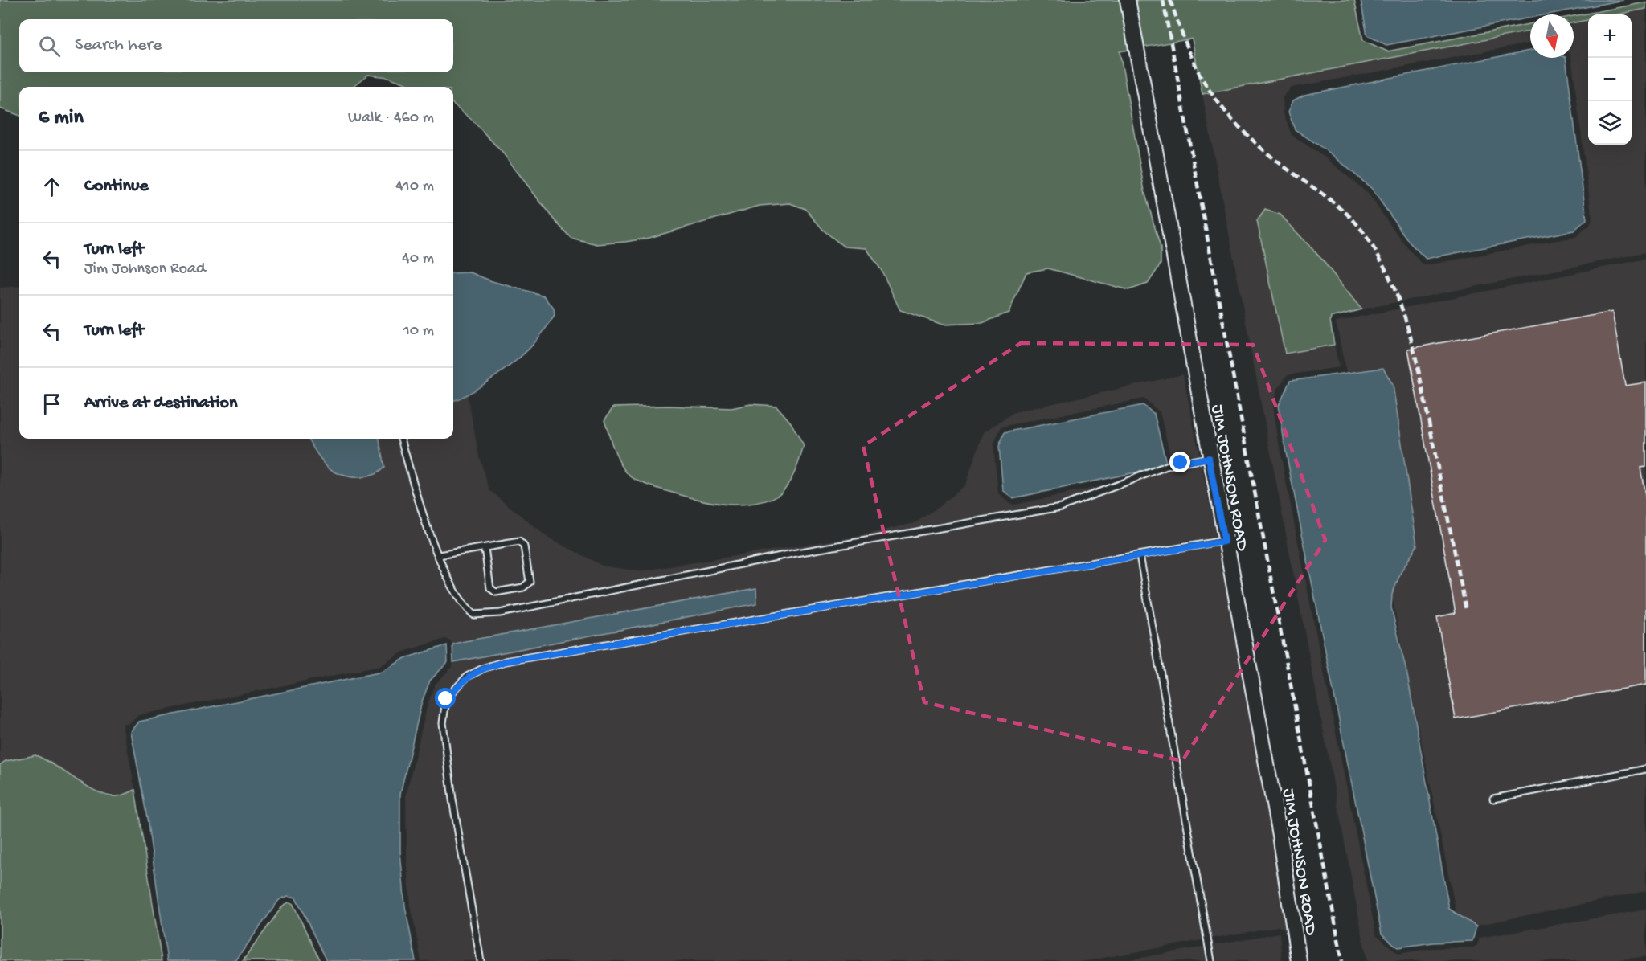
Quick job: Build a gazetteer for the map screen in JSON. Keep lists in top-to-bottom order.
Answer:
{
  "streets": {
    "street": ["JIM JOHNSON ROAD"]
  },
  "north": "bottom",
  "page": {
    "map_buttons": ["+", "−"],
    "search": "Search here",
    "heading": ["6 min", "Walk · 460 m"],
    "list": [
      ["Continue", "410 m"],
      ["Turn left", "Jim Johnson Road", "40 m"],
      ["Turn left", "10 m"],
      "Arrive at destination"
    ]
  }
}
